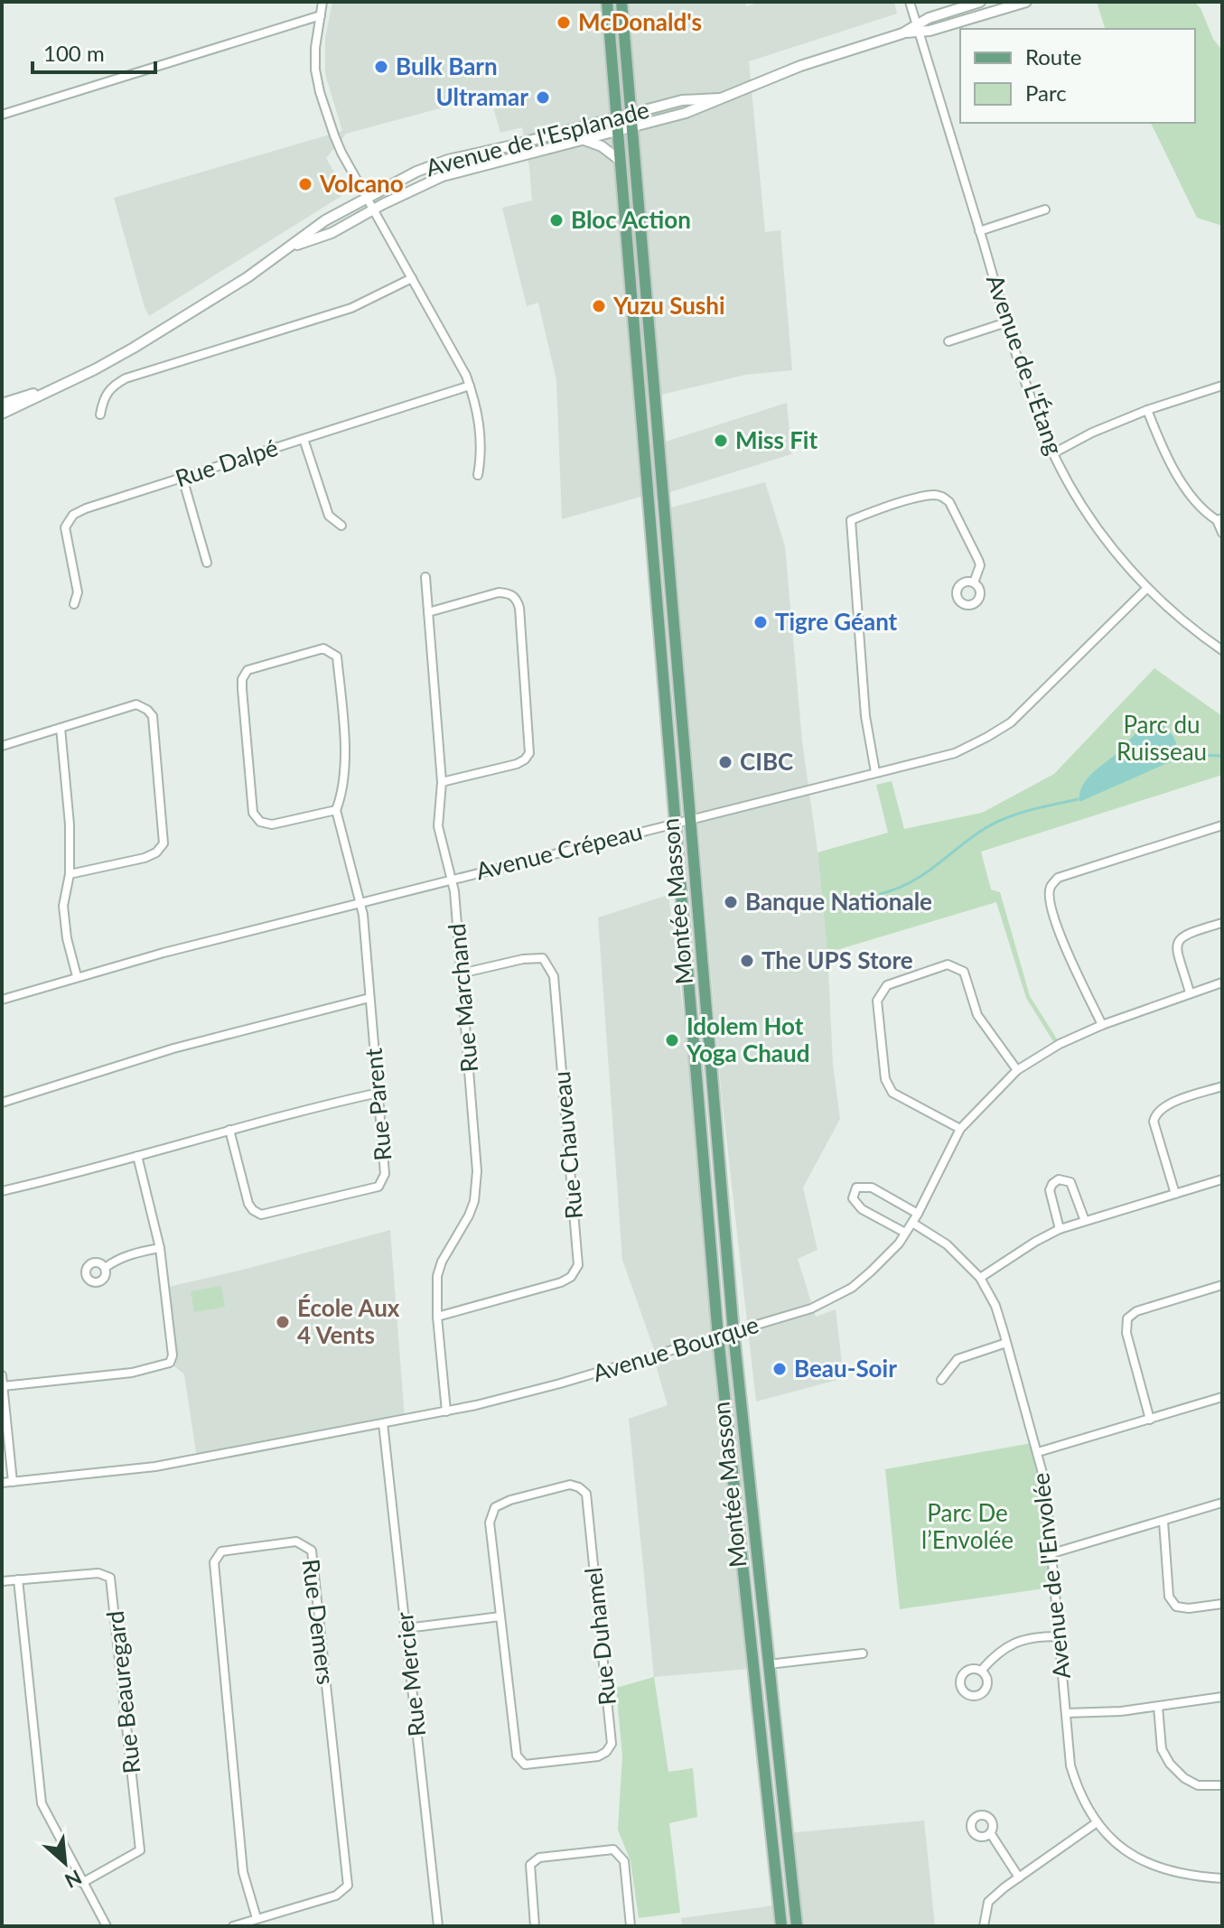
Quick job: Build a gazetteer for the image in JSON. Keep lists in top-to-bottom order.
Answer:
{
  "streets": {
    "main road": ["Montée Masson"],
    "street": [
      "Avenue de l'Esplanade",
      "Avenue de L'Étang",
      "Rue Dalpé",
      "Avenue Crépeau",
      "Rue Marchand",
      "Rue Parent",
      "Rue Chauveau",
      "Avenue Bourque",
      "Avenue de l'Envolée",
      "Rue Demers",
      "Rue Duhamel",
      "Rue Mercier",
      "Rue Beauregard"
    ]
  },
  "crossings": [
    ["Avenue de l'Esplanade", "Avenue de L'Étang"],
    ["Avenue de l'Esplanade", "Montée Masson"],
    ["Avenue de L'Étang", "Avenue Crépeau"],
    ["Avenue Crépeau", "Montée Masson"],
    ["Avenue Crépeau", "Rue Marchand"],
    ["Avenue Crépeau", "Rue Parent"],
    ["Montée Masson", "Avenue Bourque"],
    ["Rue Marchand", "Rue Chauveau"],
    ["Rue Marchand", "Avenue Bourque"],
    ["Avenue Bourque", "Avenue de l'Envolée"],
    ["Avenue Bourque", "Rue Mercier"]
  ],
  "parks": ["Parc du Ruisseau", "Parc De l’Envolée"],
  "places": [
    "McDonald's",
    "Bulk Barn",
    "Ultramar",
    "Volcano",
    "Bloc Action",
    "Yuzu Sushi",
    "Miss Fit",
    "Tigre Géant",
    "CIBC",
    "Banque Nationale",
    "The UPS Store",
    "Idolem Hot Yoga Chaud",
    "École Aux 4 Vents",
    "Beau-Soir"
  ],
  "legend": ["Route", "Parc"],
  "scale_bar": "100 m",
  "north": "bottom right"
}
